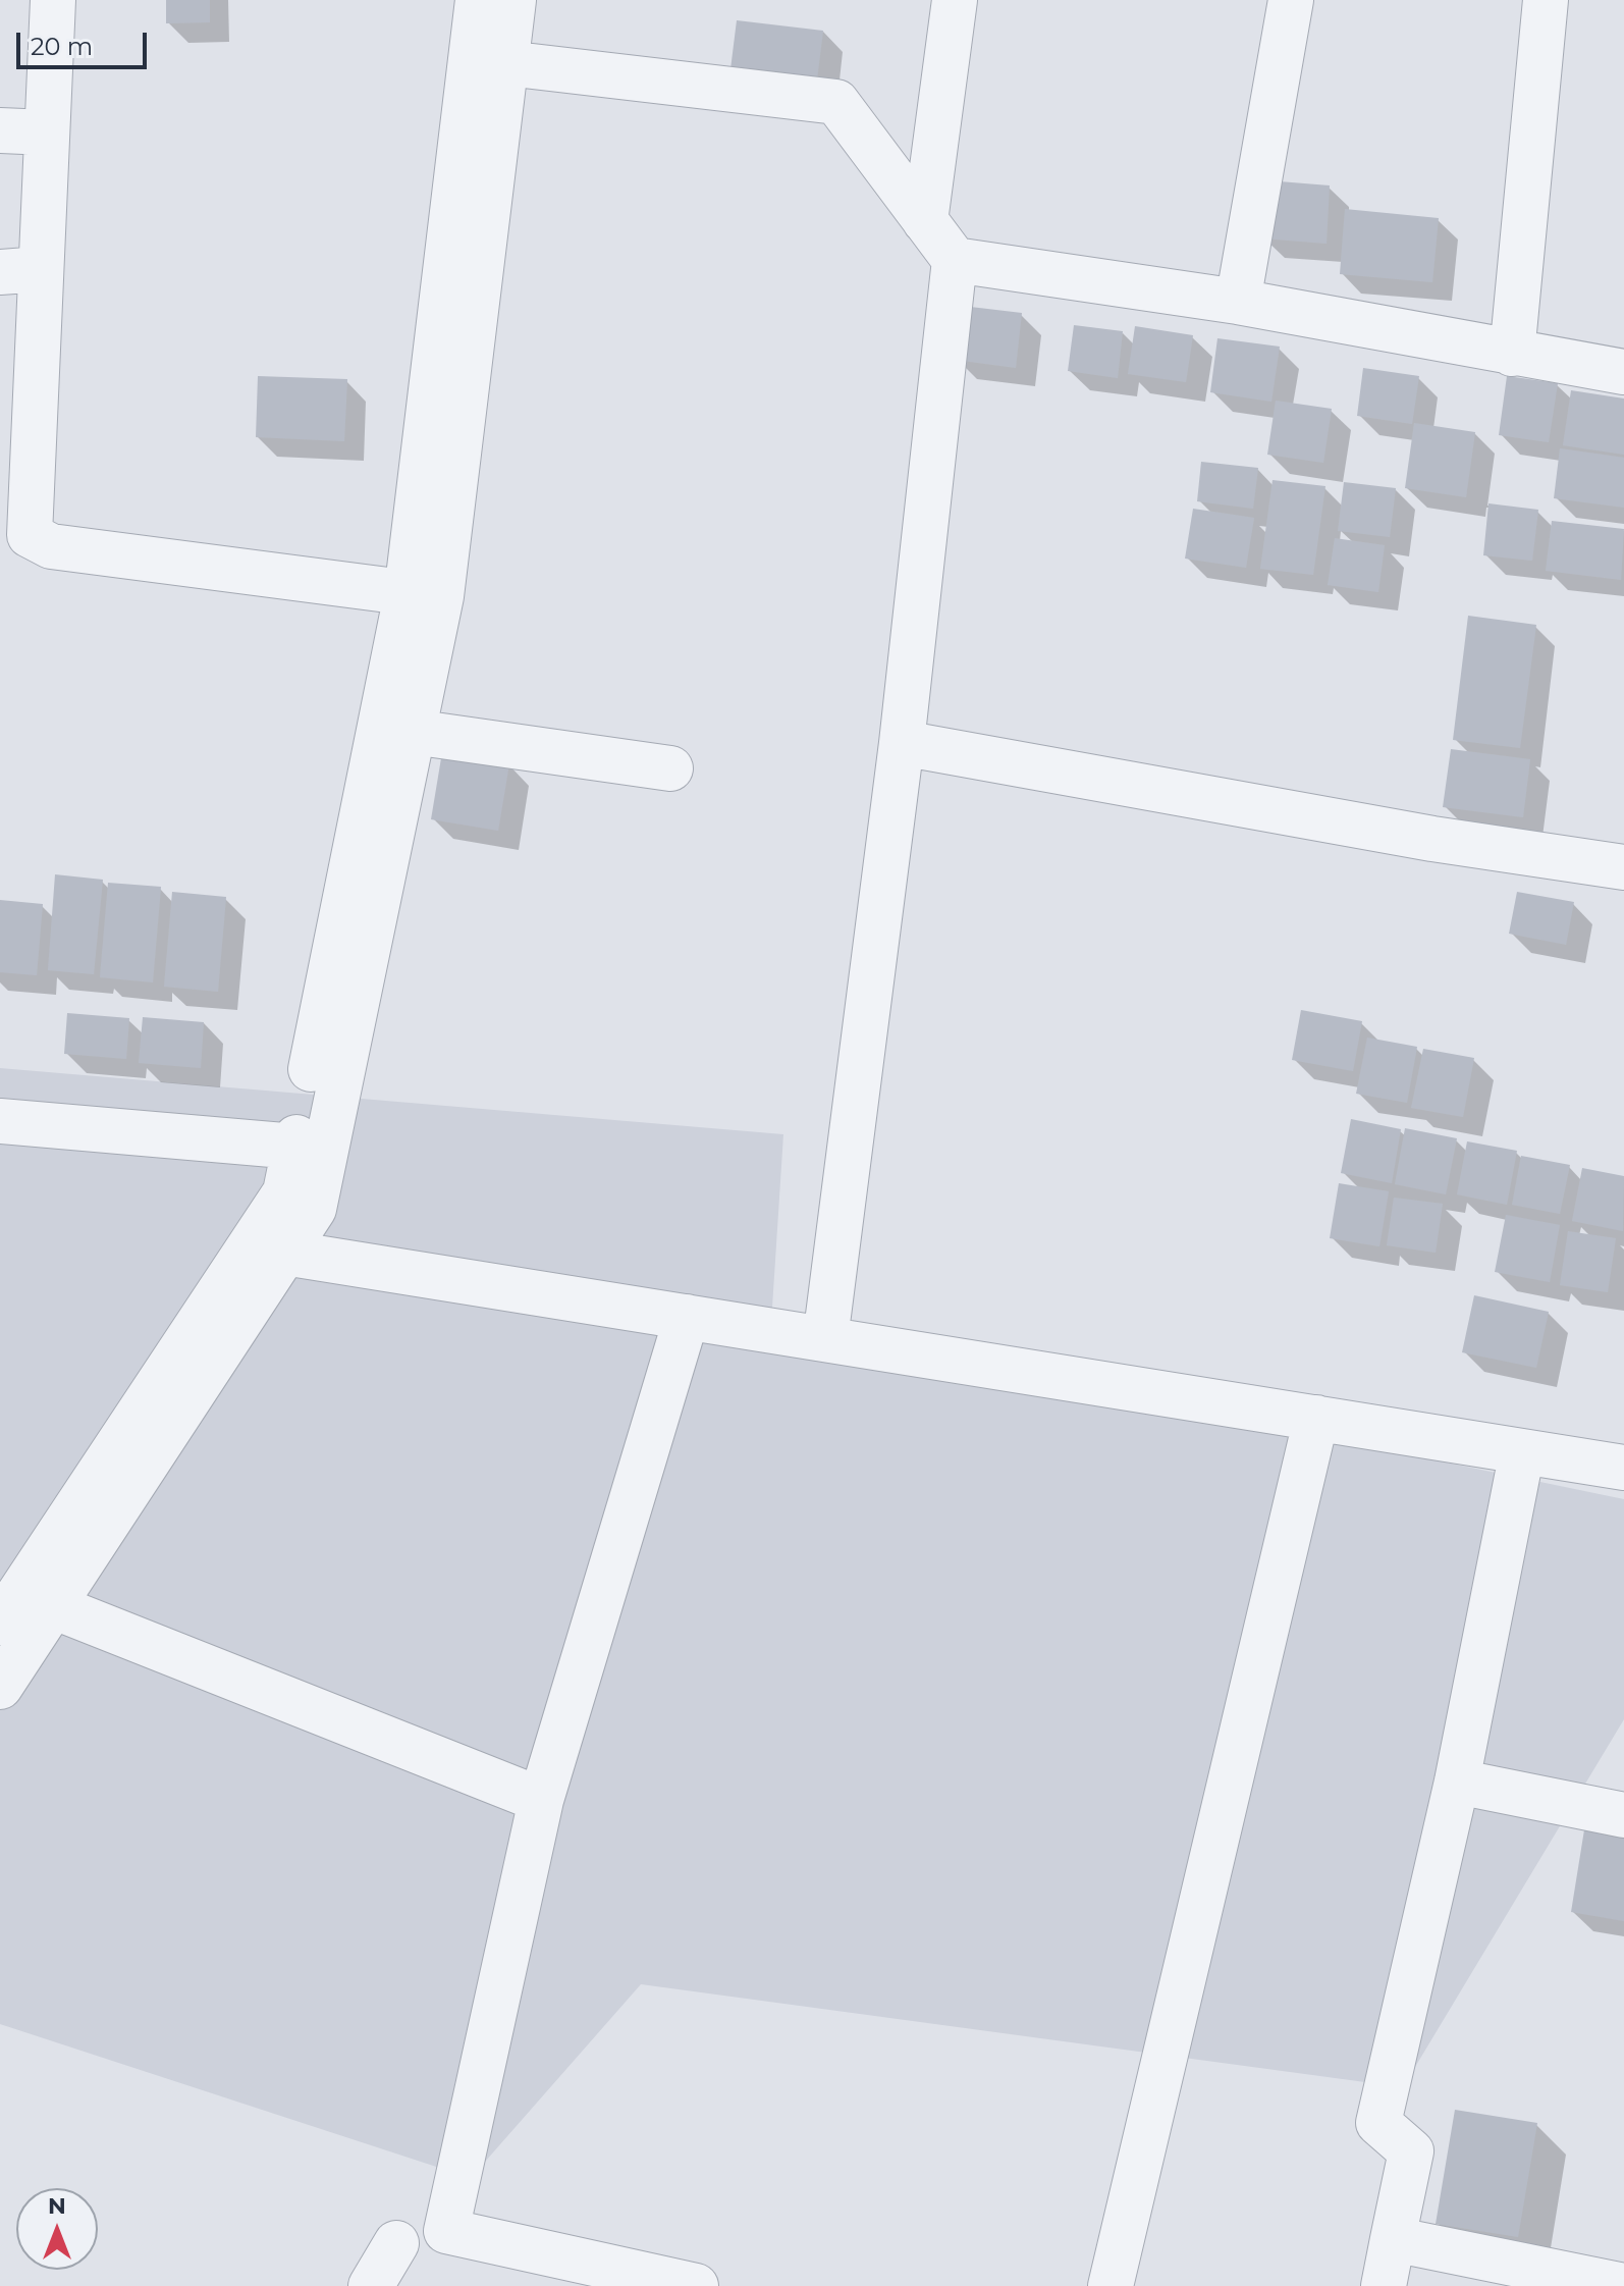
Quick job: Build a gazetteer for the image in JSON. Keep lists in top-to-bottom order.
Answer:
{
  "scale_bar": "20 m",
  "north": "top"
}
